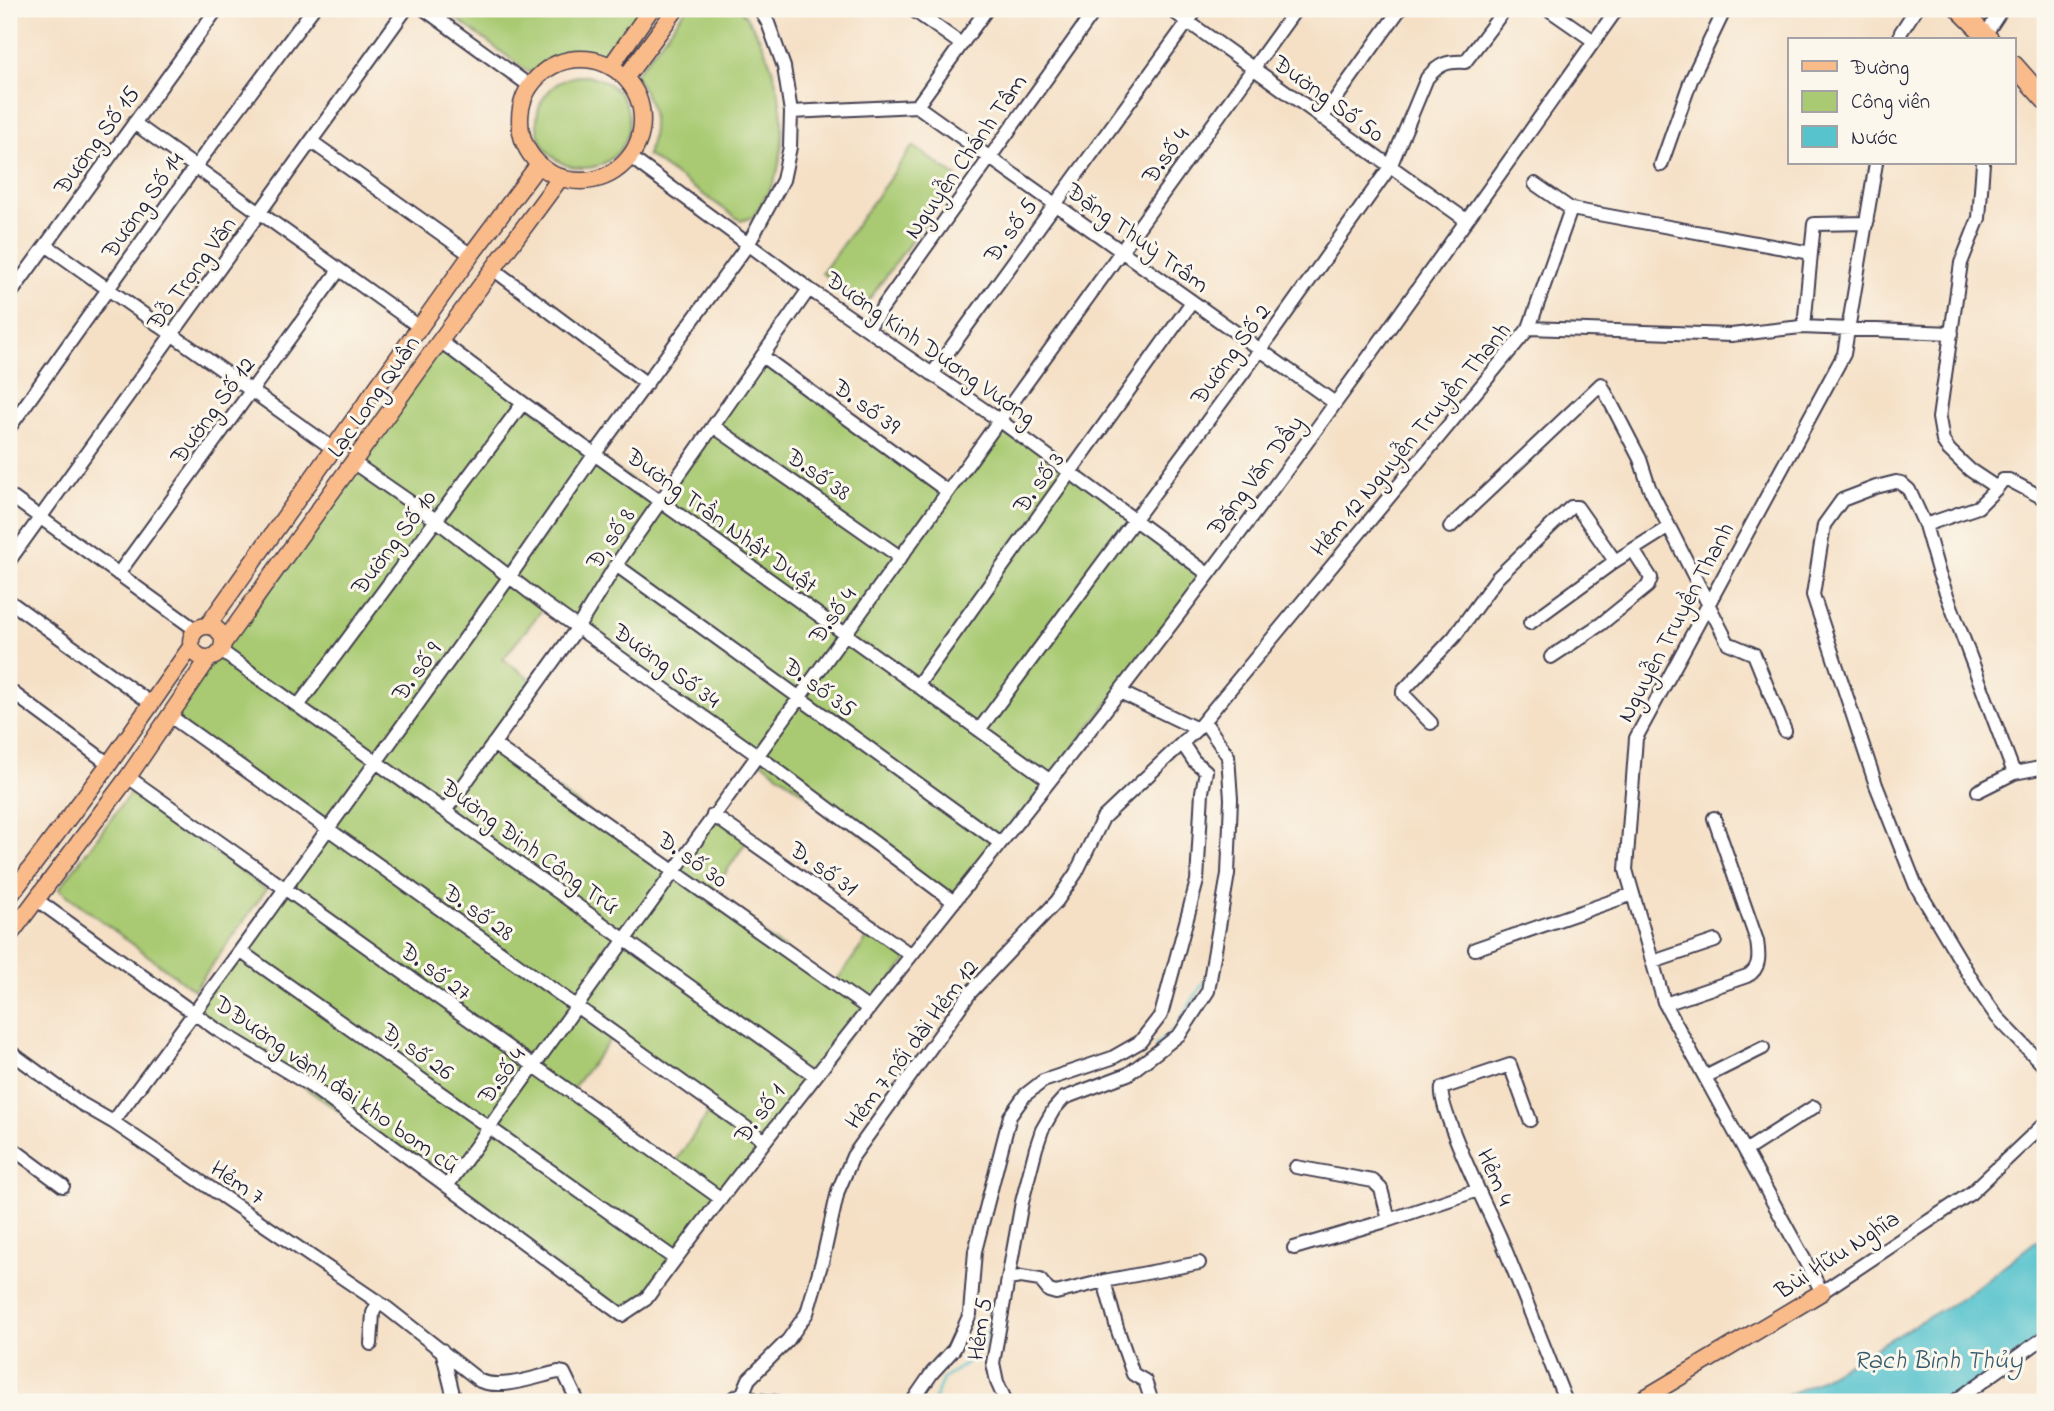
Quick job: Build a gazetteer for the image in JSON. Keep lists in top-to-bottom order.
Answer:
{
  "streets": {
    "main road": ["Lạc Long Quân", "Bùi Hữu Nghĩa"],
    "street": [
      "Đường Số 50",
      "Đường Số 15",
      "Đ.số 4",
      "Nguyễn Chánh Tâm",
      "Đường Số 14",
      "Đ. số 5",
      "Đặng Thuỳ Trâm",
      "Đỗ Trọng Văn",
      "Đường Kinh Dương Vương",
      "Đường Số 2",
      "Đ. số 39",
      "Đường Số 12",
      "Hẻm 12 Nguyễn Truyền Thanh",
      "Đ.số 38",
      "Đặng Văn Dầy",
      "Đ. số 3",
      "Đường Trần Nhật Duật",
      "Đ, số 8",
      "Đường Số 10",
      "Nguyễn Truyền Thanh",
      "Đường Số 34",
      "Đ. số 9",
      "Đ. số 35",
      "Đường Đinh Công Trứ",
      "Đ. số 30",
      "Đ. số 31",
      "Đ. số 28",
      "Đ. số 27",
      "Hẻm 7 nối dài Hẻm 12",
      "Đ, số 26",
      "DĐường vành đai kho bom cũ",
      "Đ. số 1",
      "Hẻm 4",
      "Hẻm 7",
      "Hẻm 5"
    ]
  },
  "crossings": [
    ["Đường Số 50", "Đ.số 4"],
    ["Đường Số 50", "Đ. số 5"],
    ["Đường Số 50", "Đường Số 2"],
    ["Đường Số 50", "Đặng Văn Dầy"],
    ["Đ.số 4", "Đặng Thuỳ Trâm"],
    ["Đ.số 4", "Đường Kinh Dương Vương"],
    ["Đ.số 4", "Đ. số 39"],
    ["Đ.số 4", "Đ.số 38"],
    ["Đ.số 4", "Đường Trần Nhật Duật"],
    ["Đ.số 4", "Đường Số 34"],
    ["Đ.số 4", "Đ. số 35"],
    ["Đ.số 4", "Đường Đinh Công Trứ"],
    ["Đ.số 4", "Đ. số 30"],
    ["Đ.số 4", "Đ. số 31"],
    ["Đ.số 4", "Đ. số 28"],
    ["Đ.số 4", "Đ. số 27"],
    ["Đ.số 4", "Đ, số 26"],
    ["Đ.số 4", "DĐường vành đai kho bom cũ"],
    ["Nguyễn Chánh Tâm", "Đặng Thuỳ Trâm"],
    ["Nguyễn Chánh Tâm", "Đường Kinh Dương Vương"],
    ["Đ. số 5", "Đặng Thuỳ Trâm"],
    ["Đ. số 5", "Đường Kinh Dương Vương"],
    ["Đặng Thuỳ Trâm", "Đường Số 2"],
    ["Đặng Thuỳ Trâm", "Đặng Văn Dầy"],
    ["Đặng Thuỳ Trâm", "Đ. số 3"],
    ["Đường Kinh Dương Vương", "Đường Số 2"],
    ["Đường Kinh Dương Vương", "Lạc Long Quân"],
    ["Đường Kinh Dương Vương", "Đặng Văn Dầy"],
    ["Đường Kinh Dương Vương", "Đ. số 3"],
    ["Đường Kinh Dương Vương", "Đ, số 8"],
    ["Đường Kinh Dương Vương", "Đ. số 9"],
    ["Đường Số 2", "Đường Trần Nhật Duật"],
    ["Lạc Long Quân", "Đường Trần Nhật Duật"],
    ["Lạc Long Quân", "Đường Số 34"],
    ["Lạc Long Quân", "Đường Đinh Công Trứ"],
    ["Lạc Long Quân", "Đ. số 28"],
    ["Lạc Long Quân", "Đ. số 27"],
    ["Lạc Long Quân", "DĐường vành đai kho bom cũ"],
    ["Đ. số 39", "Đ, số 8"],
    ["Hẻm 12 Nguyễn Truyền Thanh", "Hẻm 7 nối dài Hẻm 12"],
    ["Đ.số 38", "Đ, số 8"],
    ["Đặng Văn Dầy", "Đường Trần Nhật Duật"],
    ["Đặng Văn Dầy", "Đường Số 34"],
    ["Đặng Văn Dầy", "Đ. số 35"],
    ["Đặng Văn Dầy", "Đ. số 31"],
    ["Đặng Văn Dầy", "Đ. số 1"],
    ["Đ. số 3", "Đường Trần Nhật Duật"],
    ["Đường Trần Nhật Duật", "Đ, số 8"],
    ["Đường Trần Nhật Duật", "Đường Số 10"],
    ["Đường Trần Nhật Duật", "Đ. số 9"],
    ["Đ, số 8", "Đường Số 34"],
    ["Đ, số 8", "Đ. số 35"],
    ["Đ, số 8", "Đường Đinh Công Trứ"],
    ["Đ, số 8", "Đ. số 30"],
    ["Đường Số 10", "Đường Số 34"],
    ["Đường Số 10", "Đường Đinh Công Trứ"],
    ["Nguyễn Truyền Thanh", "Bùi Hữu Nghĩa"],
    ["Đường Số 34", "Đ. số 9"],
    ["Đ. số 9", "Đường Đinh Công Trứ"],
    ["Đ. số 9", "Đ. số 28"],
    ["Đ. số 9", "Đ. số 27"],
    ["Đ. số 9", "Đ, số 26"],
    ["Đ. số 9", "DĐường vành đai kho bom cũ"],
    ["Đ. số 9", "Hẻm 7"],
    ["Đường Đinh Công Trứ", "Đ. số 1"],
    ["Đ. số 30", "Đ. số 1"],
    ["Đ. số 31", "Đ. số 1"],
    ["Đ. số 28", "Đ. số 1"],
    ["Đ. số 27", "Đ. số 1"],
    ["Đ, số 26", "Đ. số 1"],
    ["DĐường vành đai kho bom cũ", "Đ. số 1"]
  ],
  "water": ["Rạch Bình Thủy"],
  "legend": ["Đường", "Công viên", "Nước"]
}
